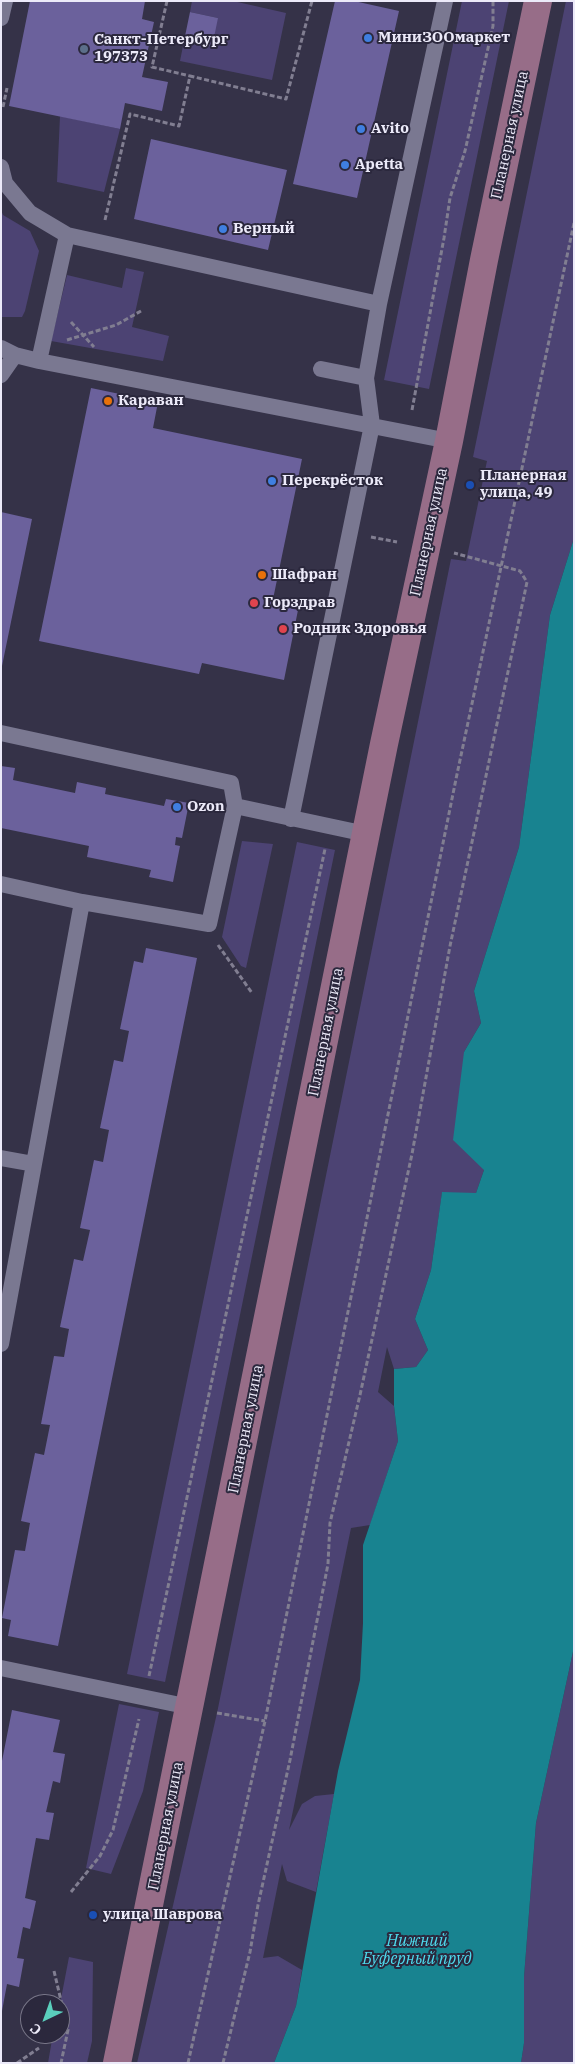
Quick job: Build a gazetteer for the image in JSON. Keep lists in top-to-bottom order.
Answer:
{
  "streets": {
    "street": ["Планерная улица"]
  },
  "water": ["Нижний Буферный пруд"],
  "places": [
    "МиниЗООмаркет",
    "Санкт-Петербург 197373",
    "Avito",
    "Apetta",
    "Верный",
    "Караван",
    "Перекрёсток",
    "Планерная улица, 49",
    "Шафран",
    "Горздрав",
    "Родник Здоровья",
    "Ozon",
    "улица Шаврова"
  ],
  "north": "bottom left"
}
